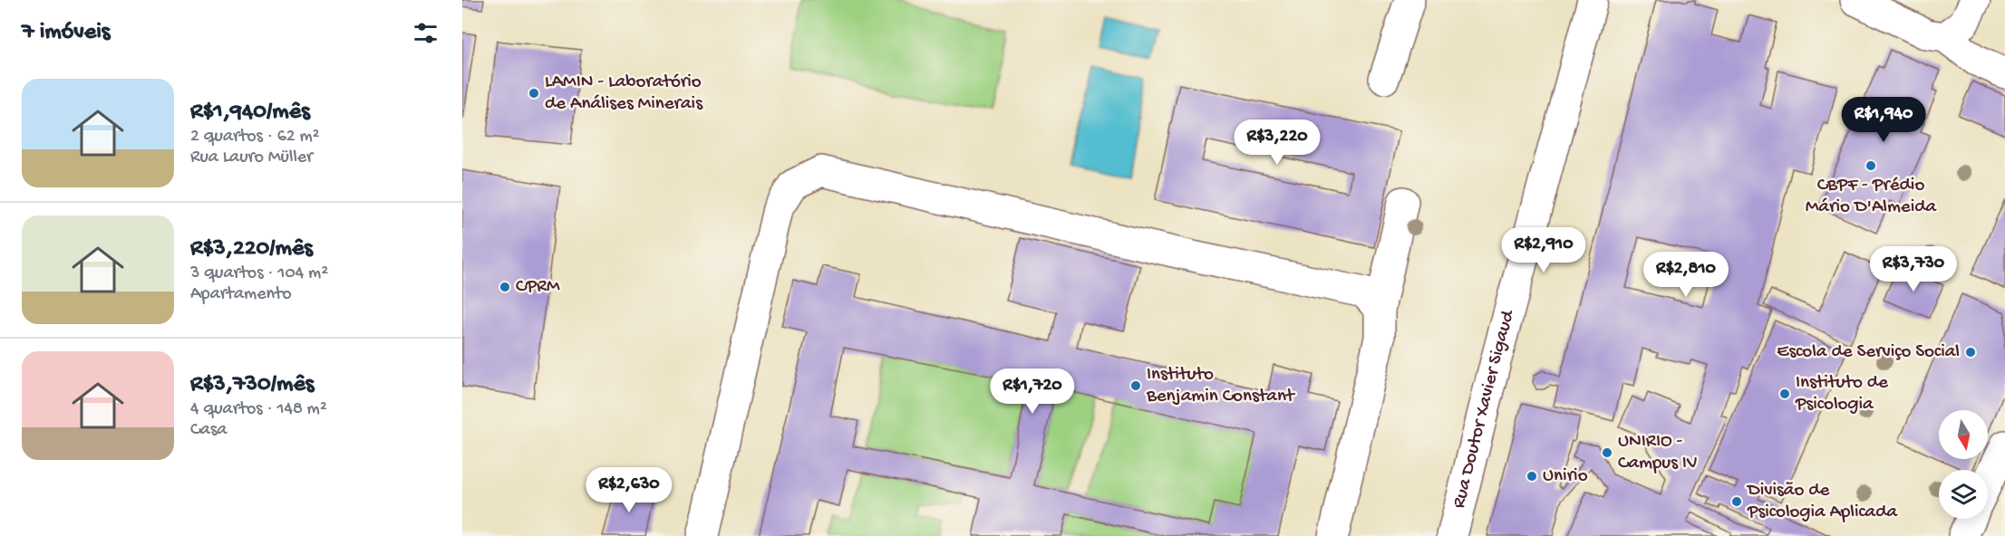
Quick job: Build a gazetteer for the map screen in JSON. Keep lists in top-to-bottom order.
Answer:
{
  "streets": {
    "street": ["Rua Doutor Xavier Sigaud"]
  },
  "places": [
    "LAMIN - Laboratório de Análises Minerais",
    "CBPF - Prédio Mário D'Almeida",
    "CPRM",
    "Escola de Serviço Social",
    "Instituto Benjamin Constant",
    "Instituto de Psicologia",
    "UNIRIO - Campus IV",
    "Unirio",
    "Divisão de Psicologia Aplicada"
  ],
  "north": "bottom",
  "page": {
    "heading": "7 imóveis",
    "list": [
      {
        "name": "R$1,940/mês",
        "note": "2 quartos · 62 m² · Rua Lauro Müller"
      },
      {
        "name": "R$3,220/mês",
        "note": "3 quartos · 104 m² · Apartamento"
      },
      {
        "name": "R$3,730/mês",
        "note": "4 quartos · 148 m² · Casa"
      }
    ],
    "price": [
      "R$1,940",
      "R$3,220",
      "R$2,910",
      "R$3,730",
      "R$2,810",
      "R$1,720",
      "R$2,630"
    ]
  }
}
